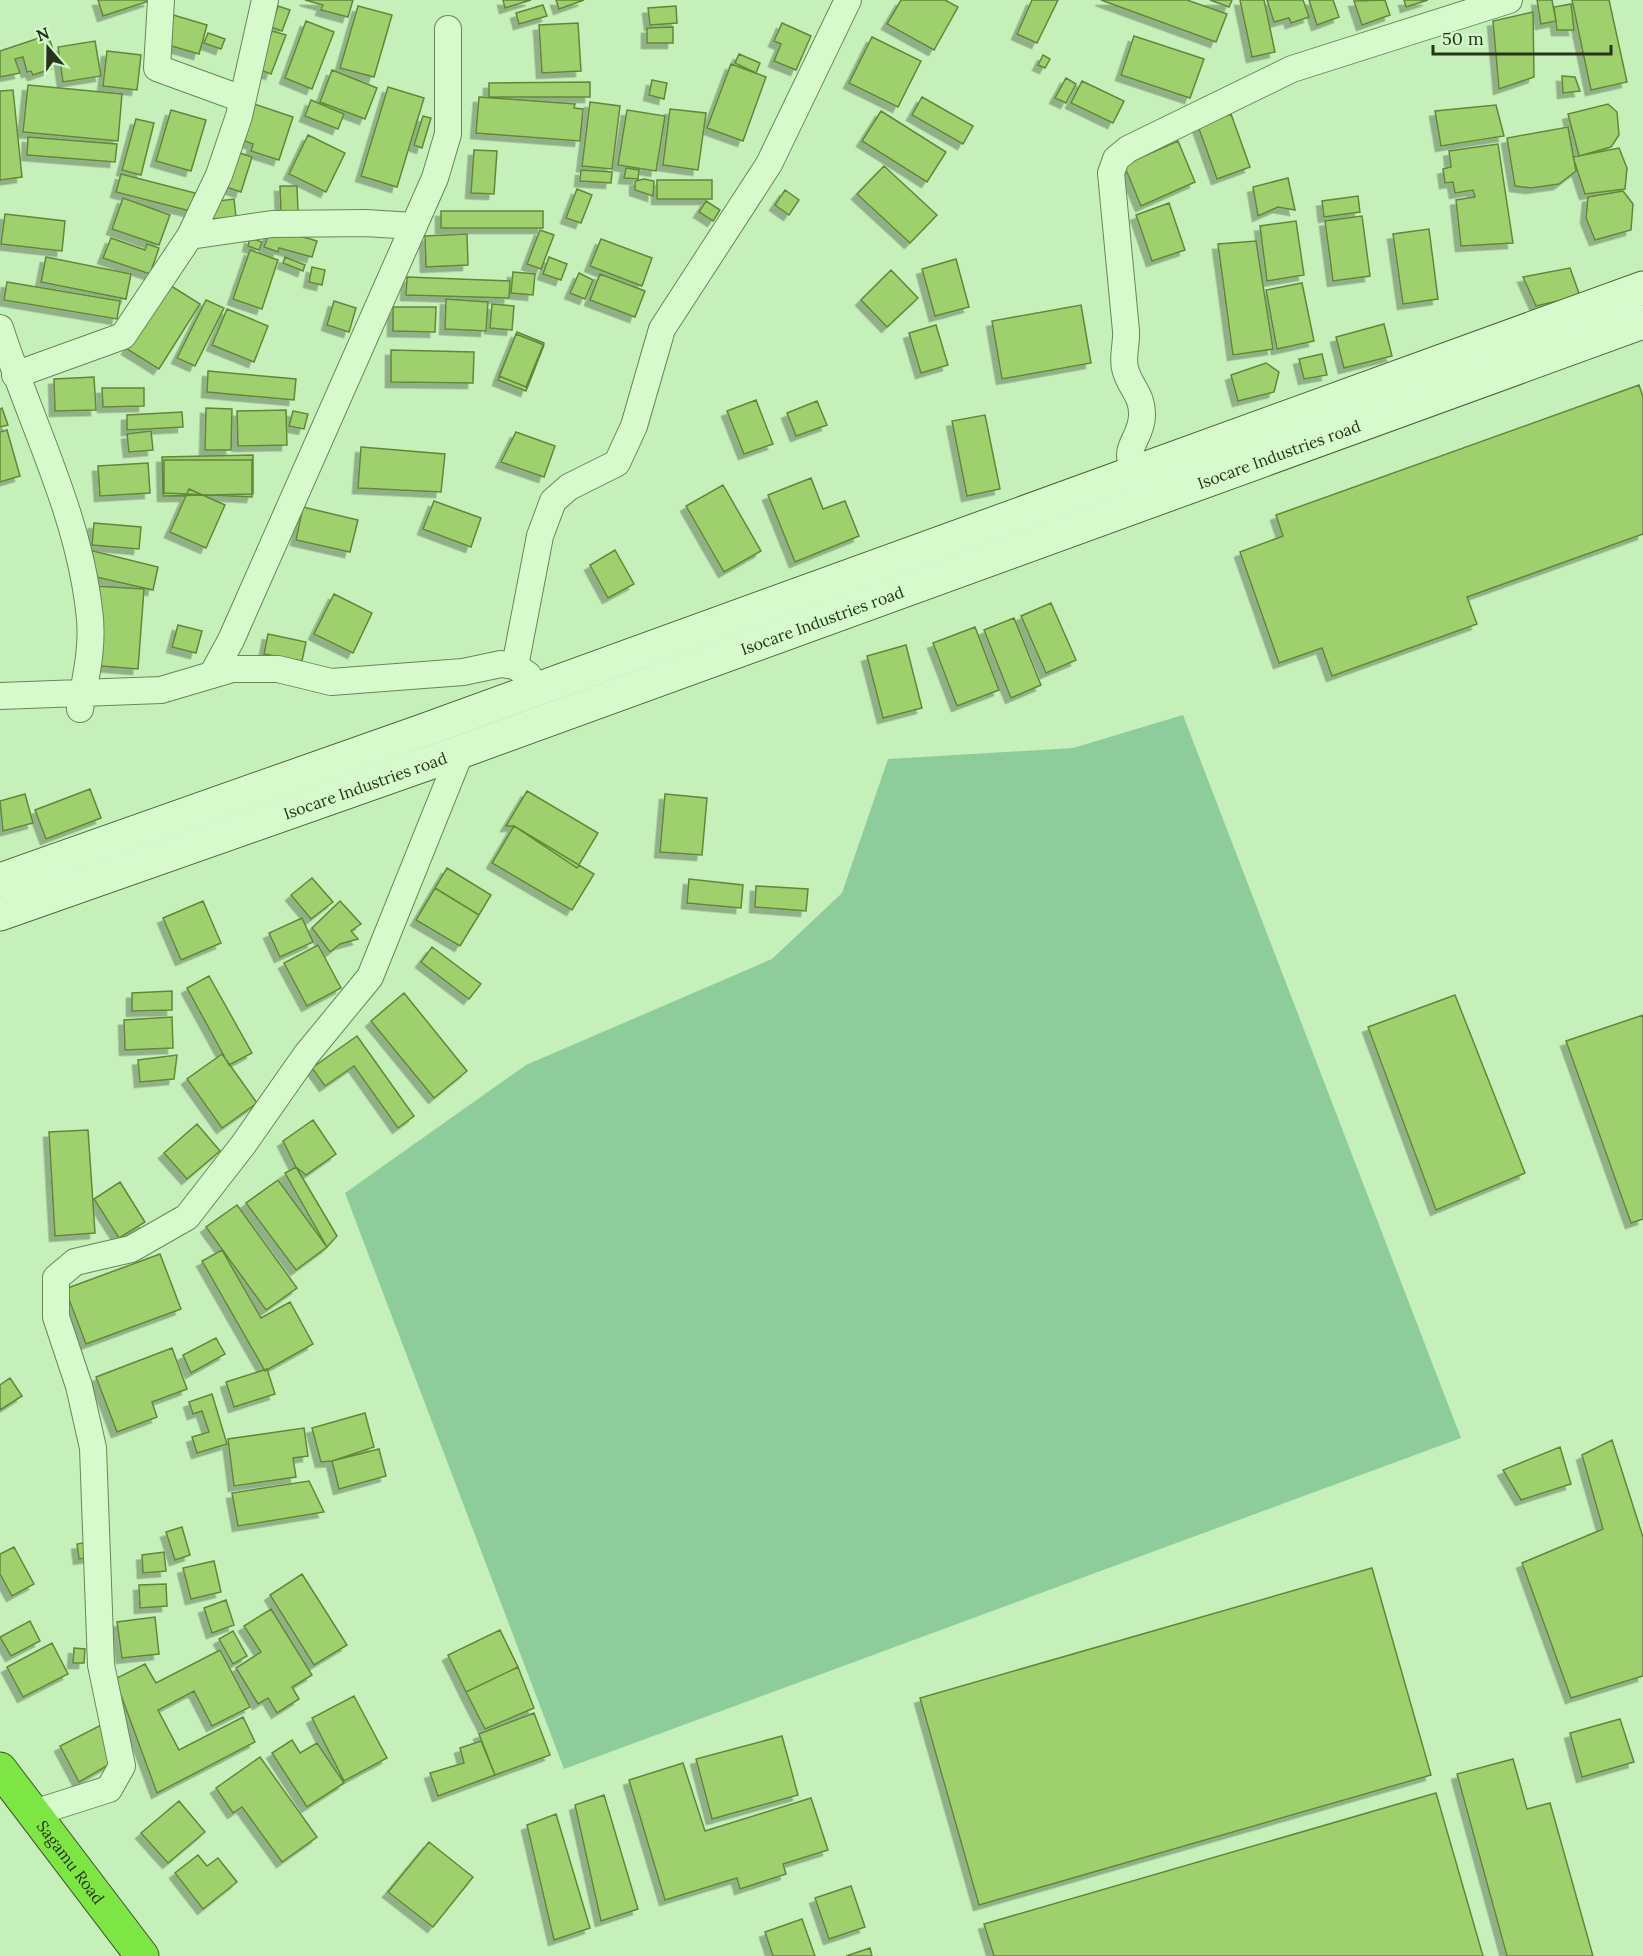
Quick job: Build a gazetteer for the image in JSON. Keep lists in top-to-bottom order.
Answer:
{
  "streets": {
    "highway": ["Sagamu Road"],
    "street": ["Isocare Industries road"]
  },
  "scale_bar": "50 m",
  "north": "top"
}
